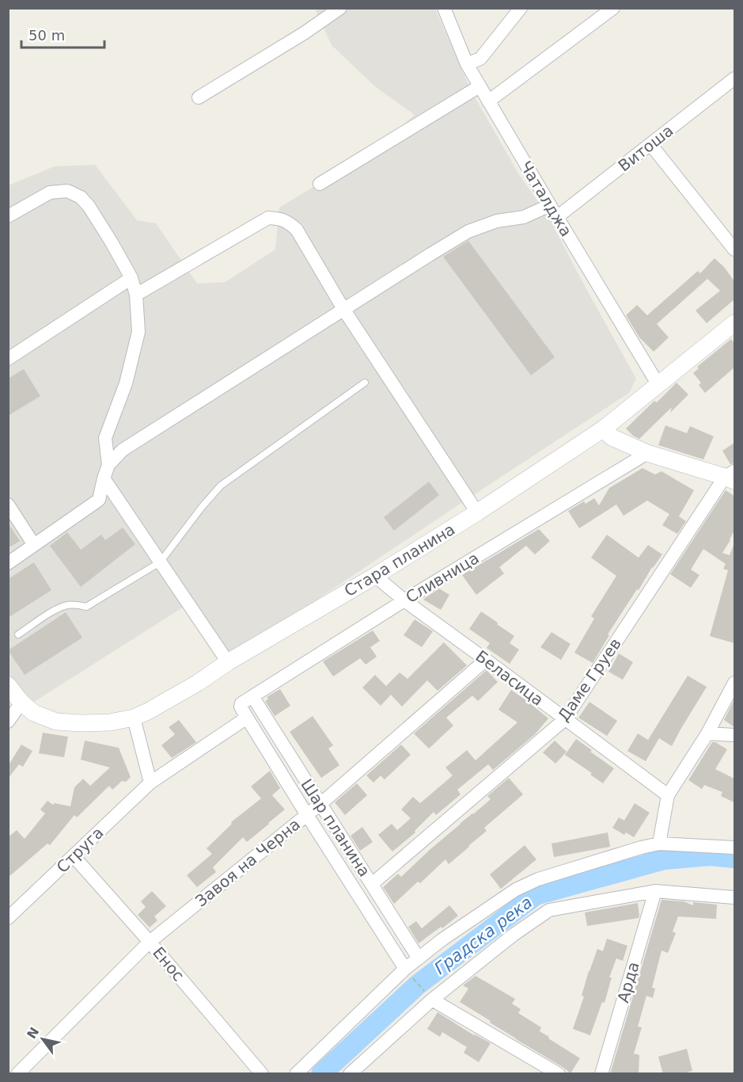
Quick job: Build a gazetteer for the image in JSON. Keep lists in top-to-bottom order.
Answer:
{
  "streets": {
    "street": [
      "Витоша",
      "Чаталджа",
      "Стара планина",
      "Сливница",
      "Беласица",
      "Даме Груев",
      "Шар планина",
      "Струга",
      "Завоя на Черна",
      "Енос",
      "Арда"
    ]
  },
  "crossings": [
    ["Витоша", "Чаталджа"],
    ["Чаталджа", "Стара планина"],
    ["Стара планина", "Беласица"],
    ["Сливница", "Беласица"],
    ["Сливница", "Шар планина"],
    ["Сливница", "Струга"],
    ["Беласица", "Даме Груев"],
    ["Беласица", "Завоя на Черна"],
    ["Даме Груев", "Шар планина"],
    ["Шар планина", "Струга"],
    ["Шар планина", "Завоя на Черна"],
    ["Струга", "Енос"],
    ["Завоя на Черна", "Енос"]
  ],
  "water": ["Градска река"],
  "scale_bar": "50 m",
  "north": "top left"
}
